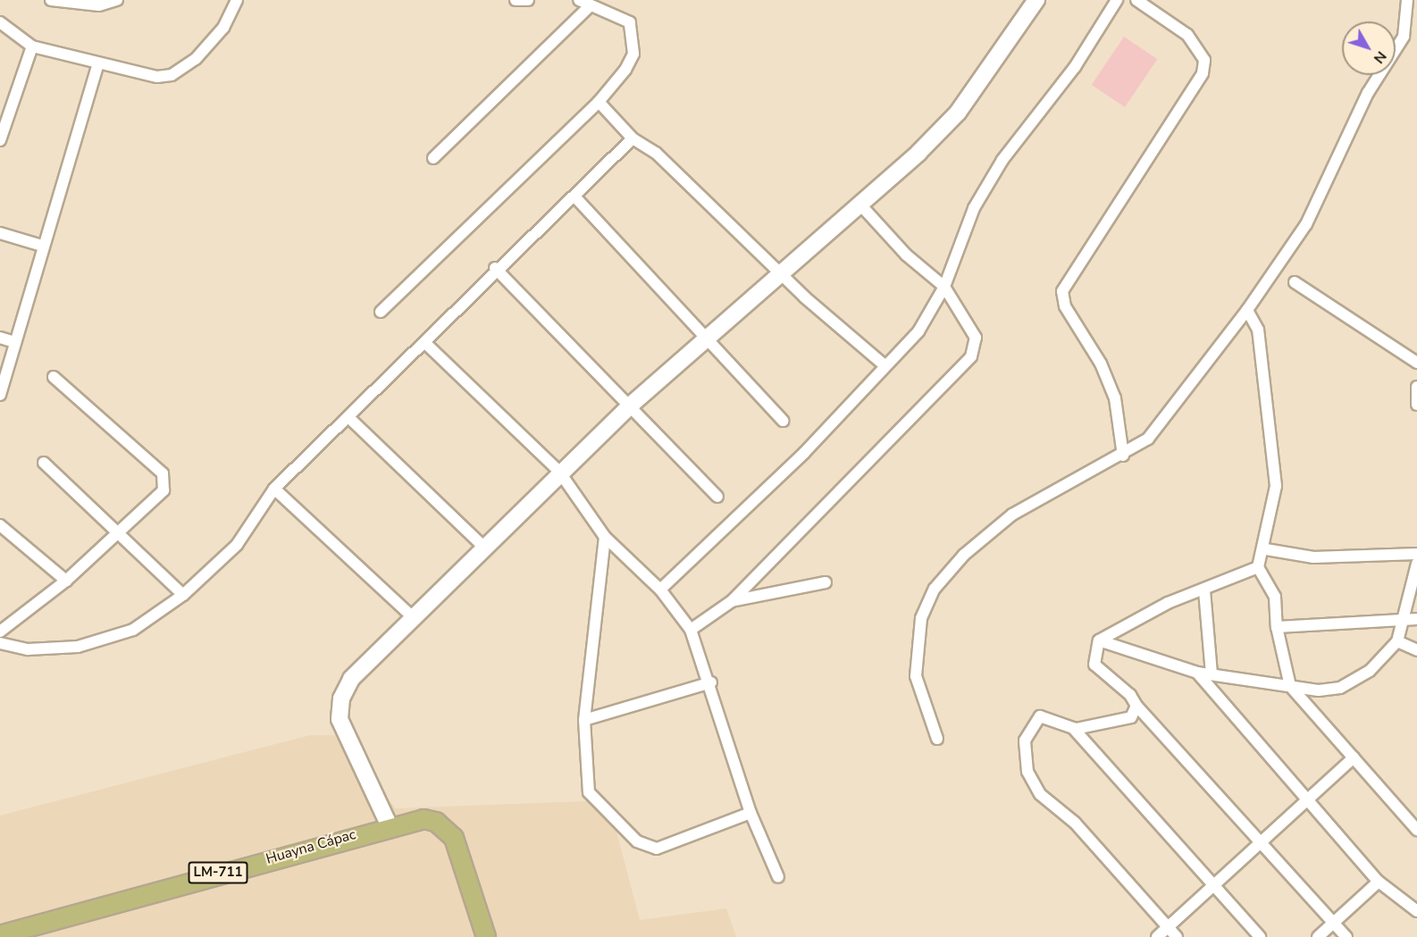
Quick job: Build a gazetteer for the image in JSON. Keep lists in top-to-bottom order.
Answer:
{
  "streets": {
    "main road": ["Huayna Cápac", "LM-711"]
  },
  "north": "bottom right"
}
